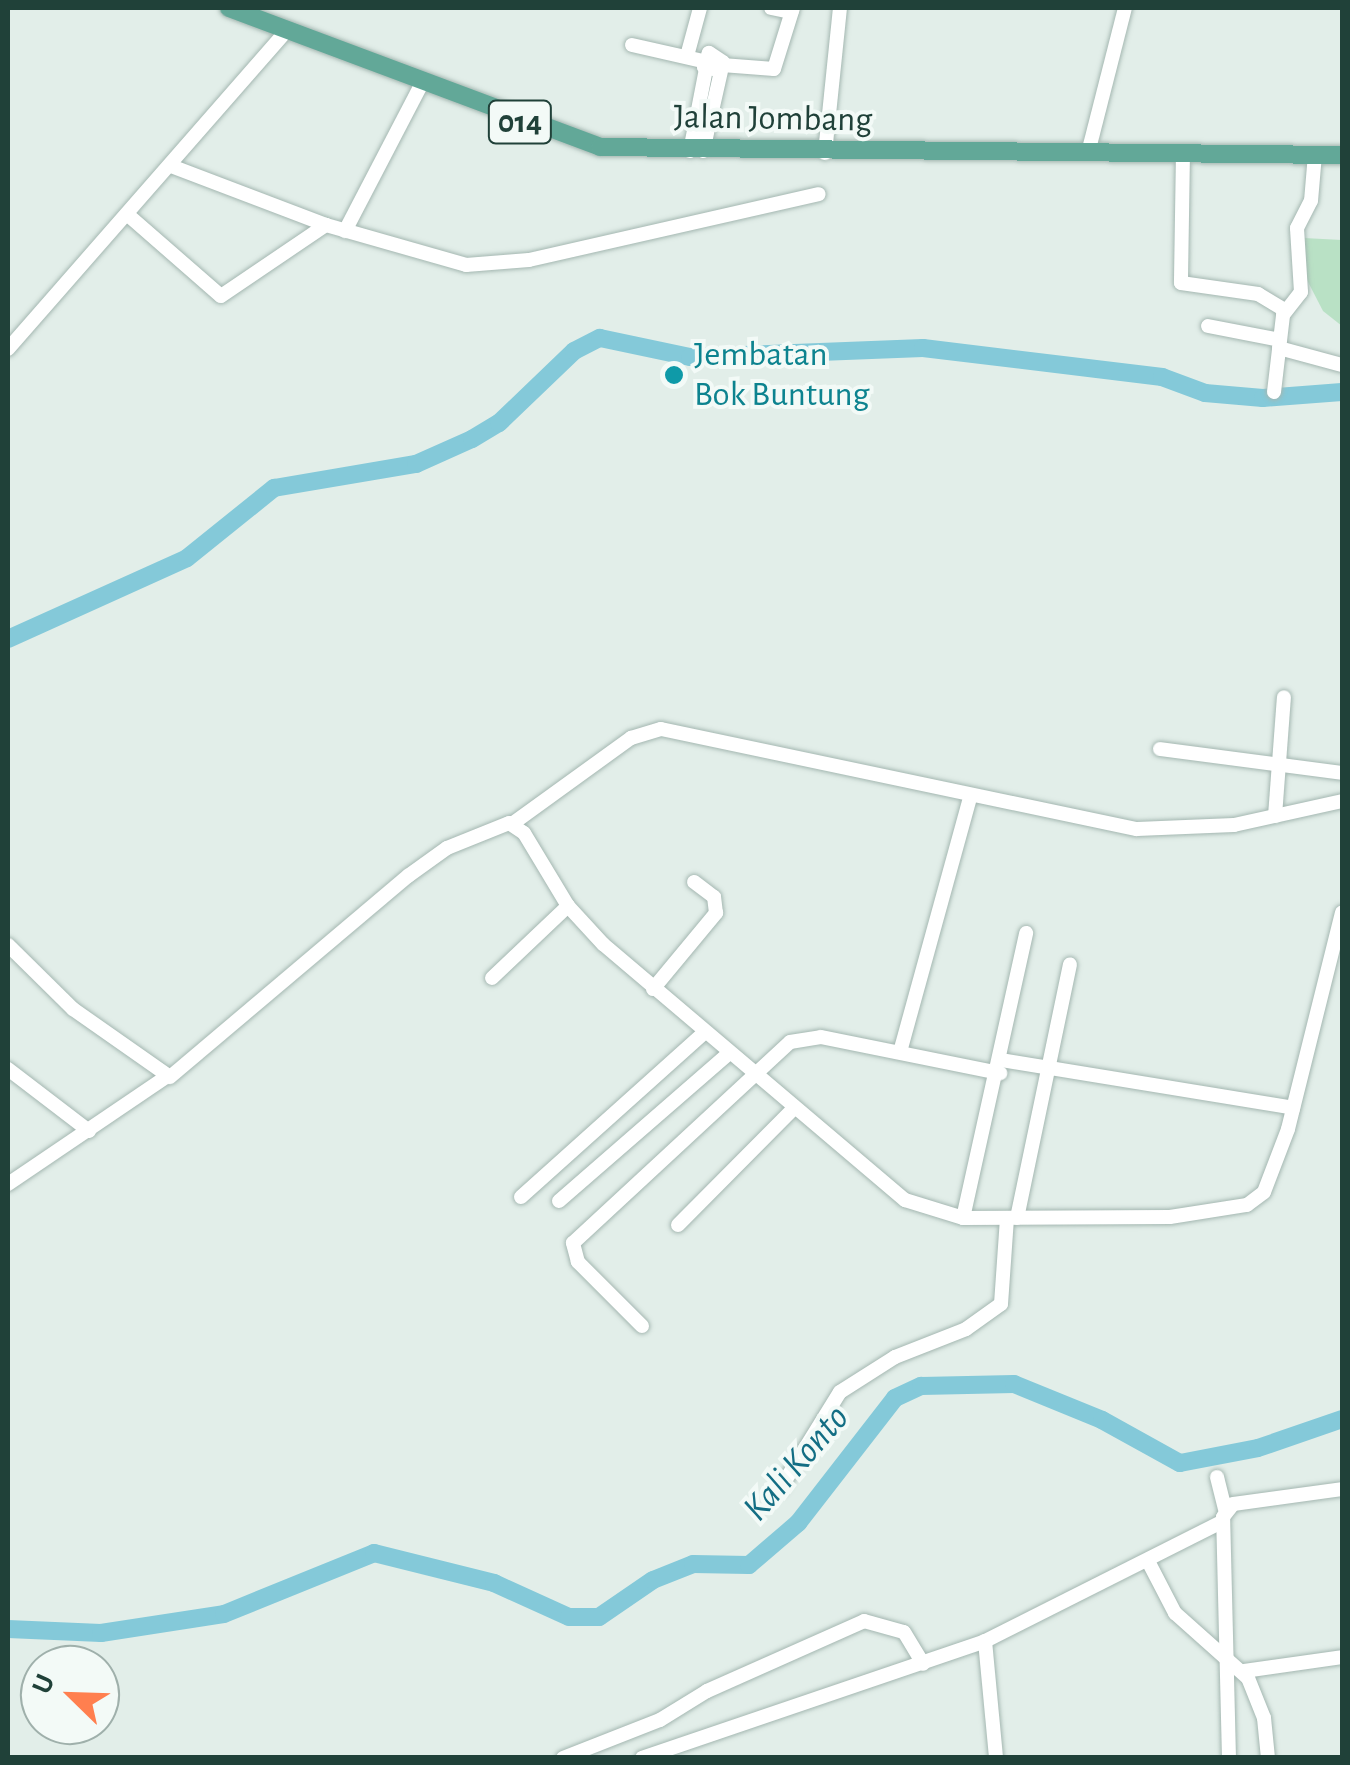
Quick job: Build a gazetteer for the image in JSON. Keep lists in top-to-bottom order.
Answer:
{
  "streets": {
    "main road": ["Jalan Jombang", "014"]
  },
  "water": ["Kali Konto"],
  "places": ["Jembatan Bok Buntung"],
  "north": "top left"
}
